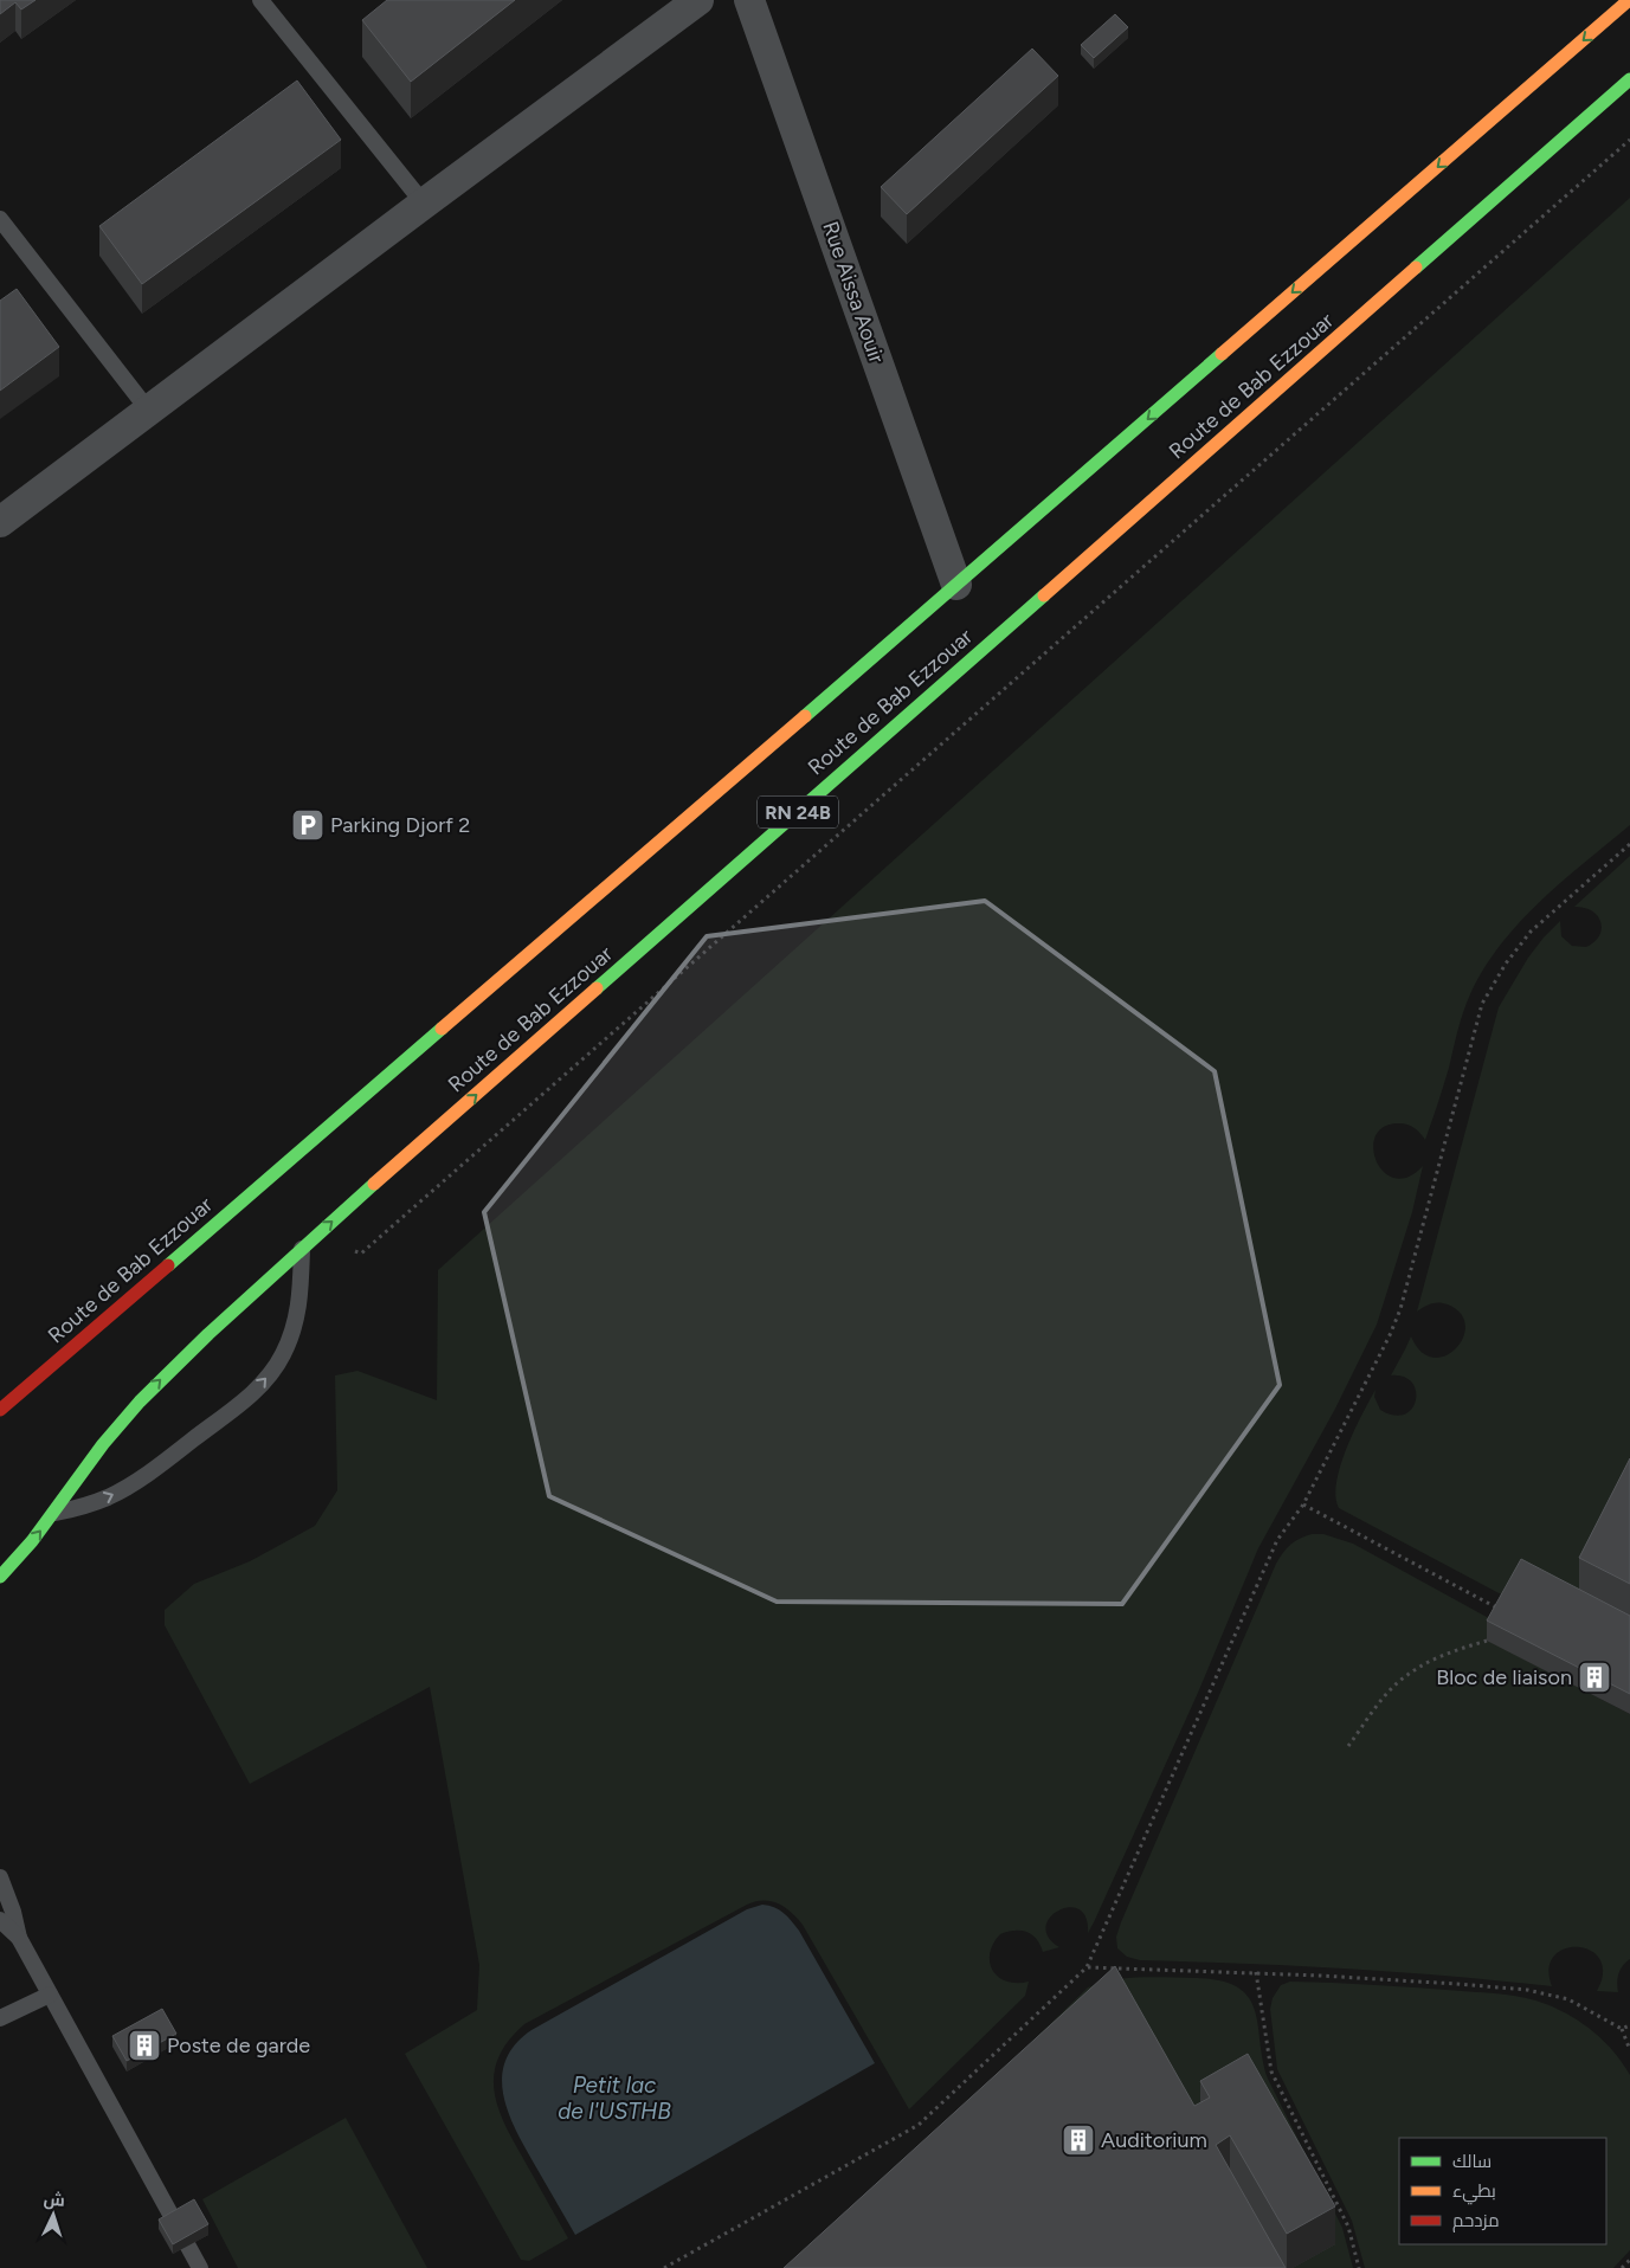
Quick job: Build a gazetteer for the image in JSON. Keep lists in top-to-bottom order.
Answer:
{
  "streets": {
    "main road": ["Route de Bab Ezzouar", "RN 24B"],
    "street": ["Rue Aissa Aouir"]
  },
  "crossings": [
    ["Rue Aissa Aouir", "Route de Bab Ezzouar"]
  ],
  "water": ["Petit lac de l'USTHB"],
  "places": {
    "parking": ["Parking Djorf 2"],
    "building": ["Bloc de liaison", "Poste de garde", "Auditorium"]
  },
  "legend": ["سالك", "بطيء", "مزدحم"],
  "north": "top"
}
